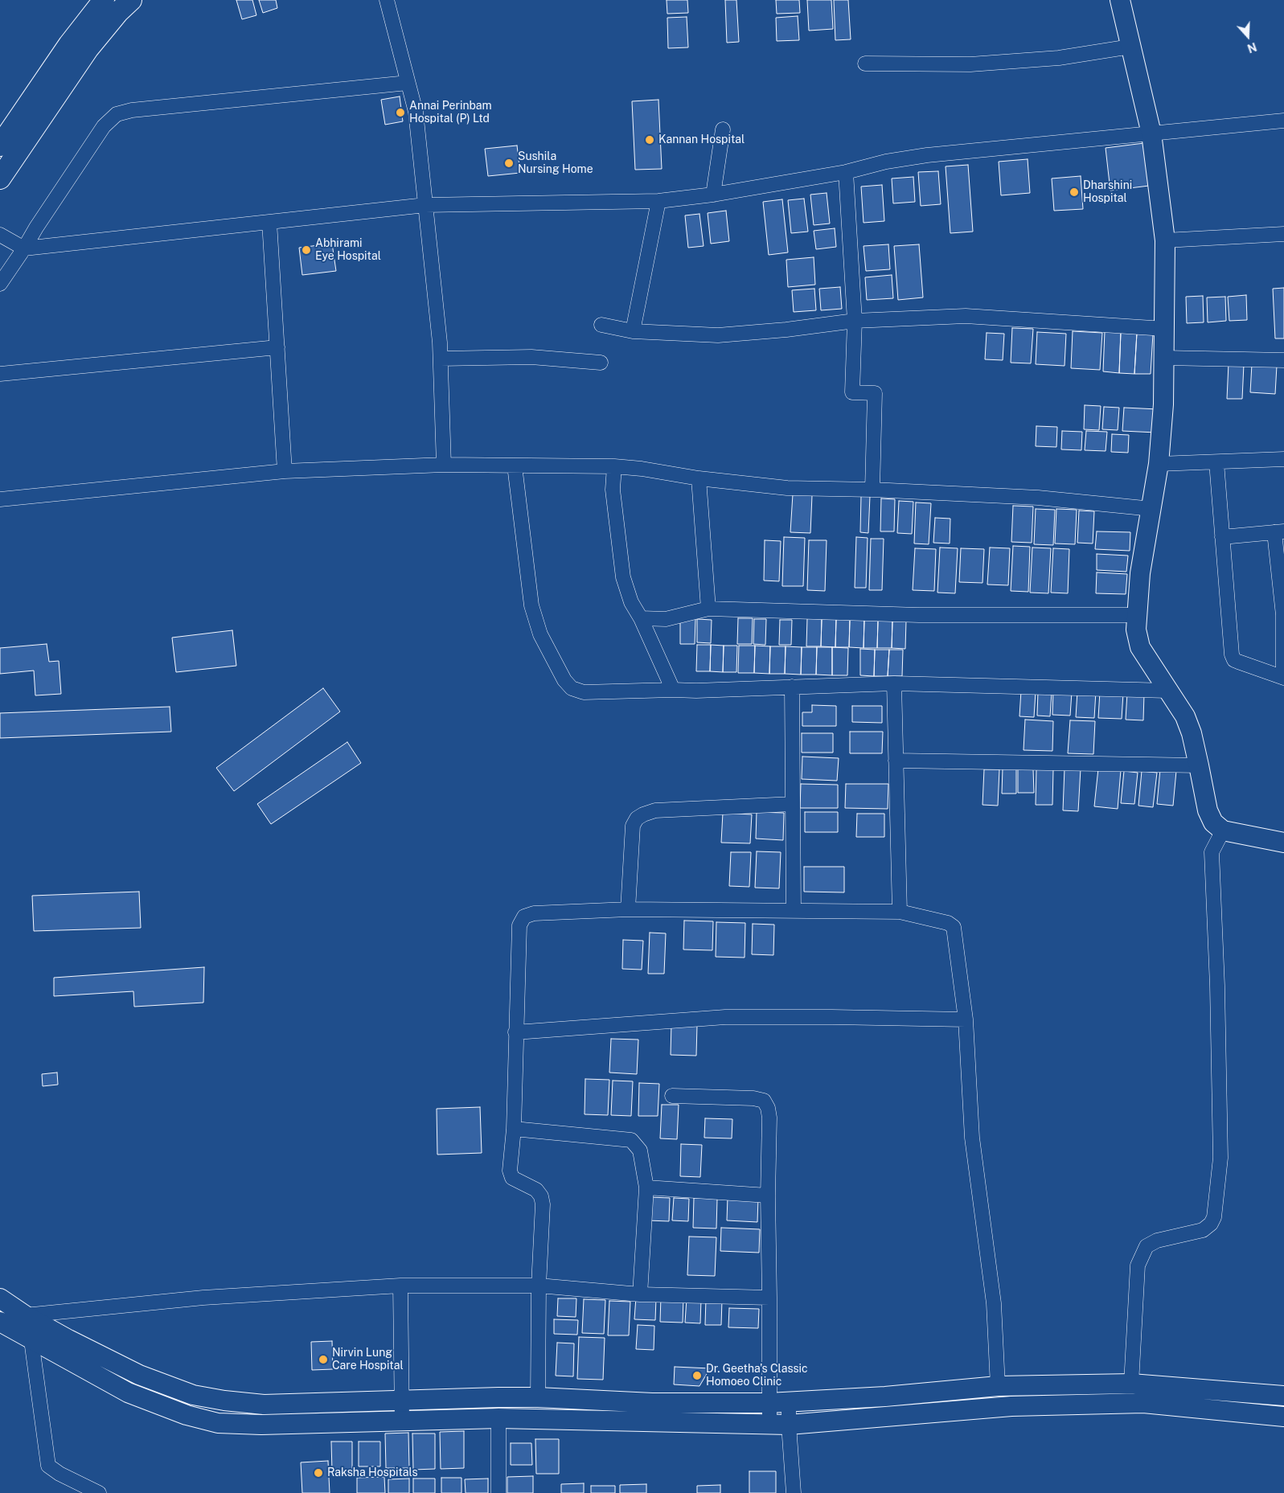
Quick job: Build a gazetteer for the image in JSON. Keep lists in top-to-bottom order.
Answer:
{
  "places": [
    "Annai Perinbam Hospital (P) Ltd",
    "Kannan Hospital",
    "Sushila Nursing Home",
    "Dharshini Hospital",
    "Abhirami Eye Hospital",
    "Nirvin Lung Care Hospital",
    "Dr. Geetha's Classic Homoeo Clinic",
    "Raksha Hospitals"
  ],
  "north": "bottom"
}
